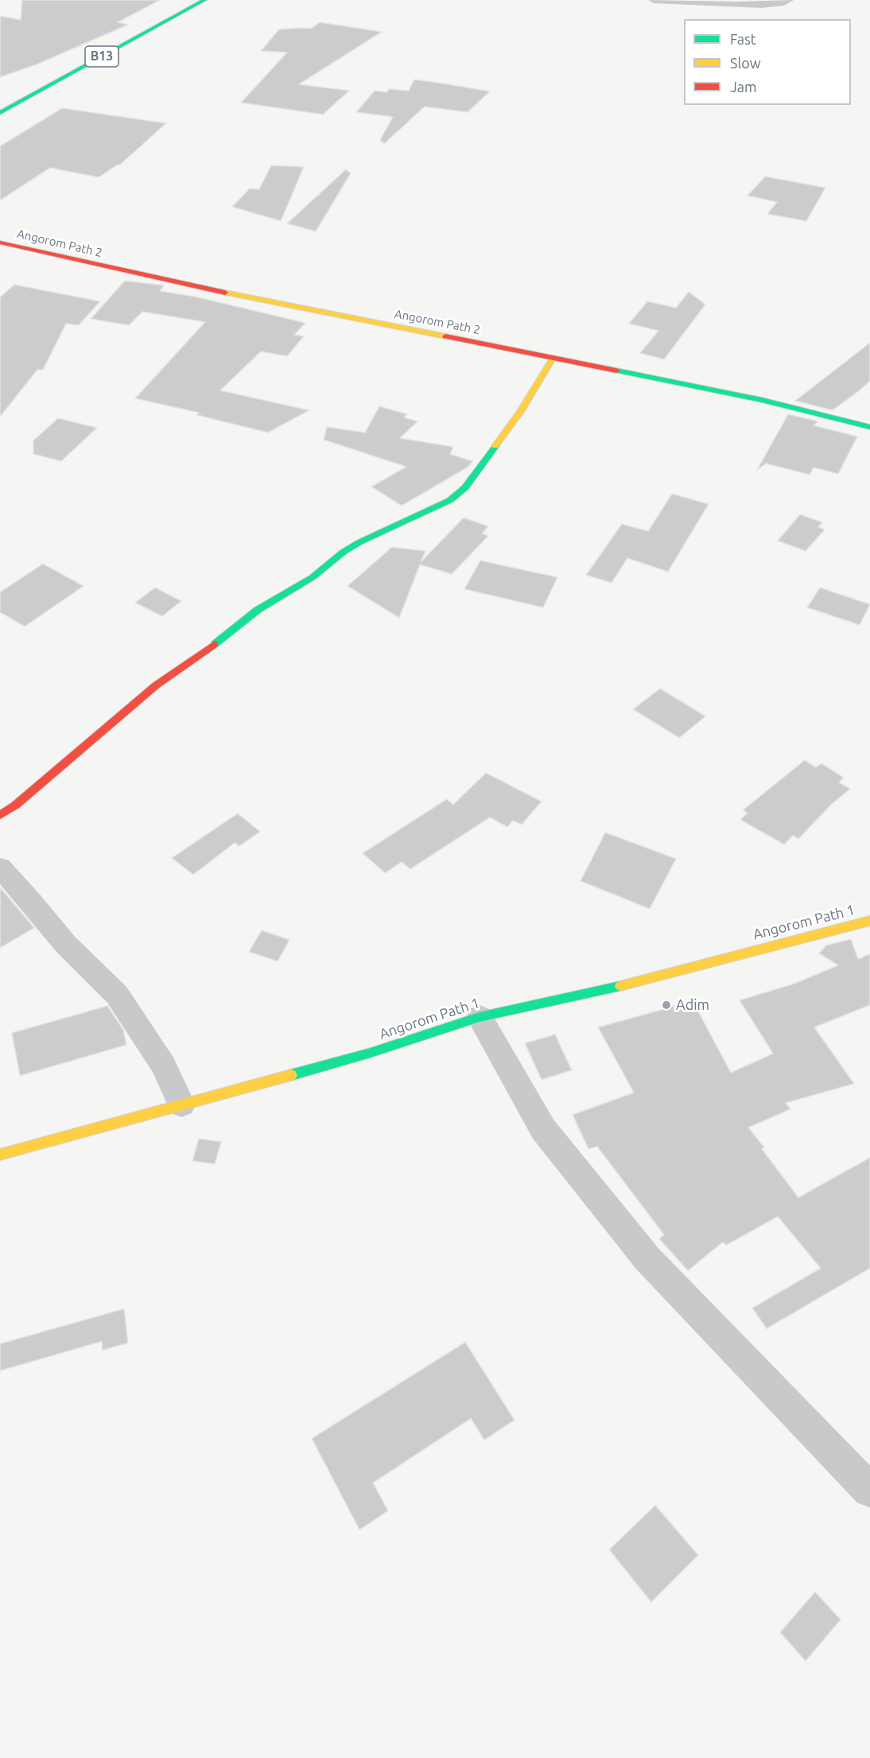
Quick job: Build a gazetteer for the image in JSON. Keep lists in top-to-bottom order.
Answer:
{
  "streets": {
    "main road": ["B13", "Angorom Path 2", "Angorom Path 1"]
  },
  "places": ["Adim"],
  "legend": ["Fast", "Slow", "Jam"]
}
